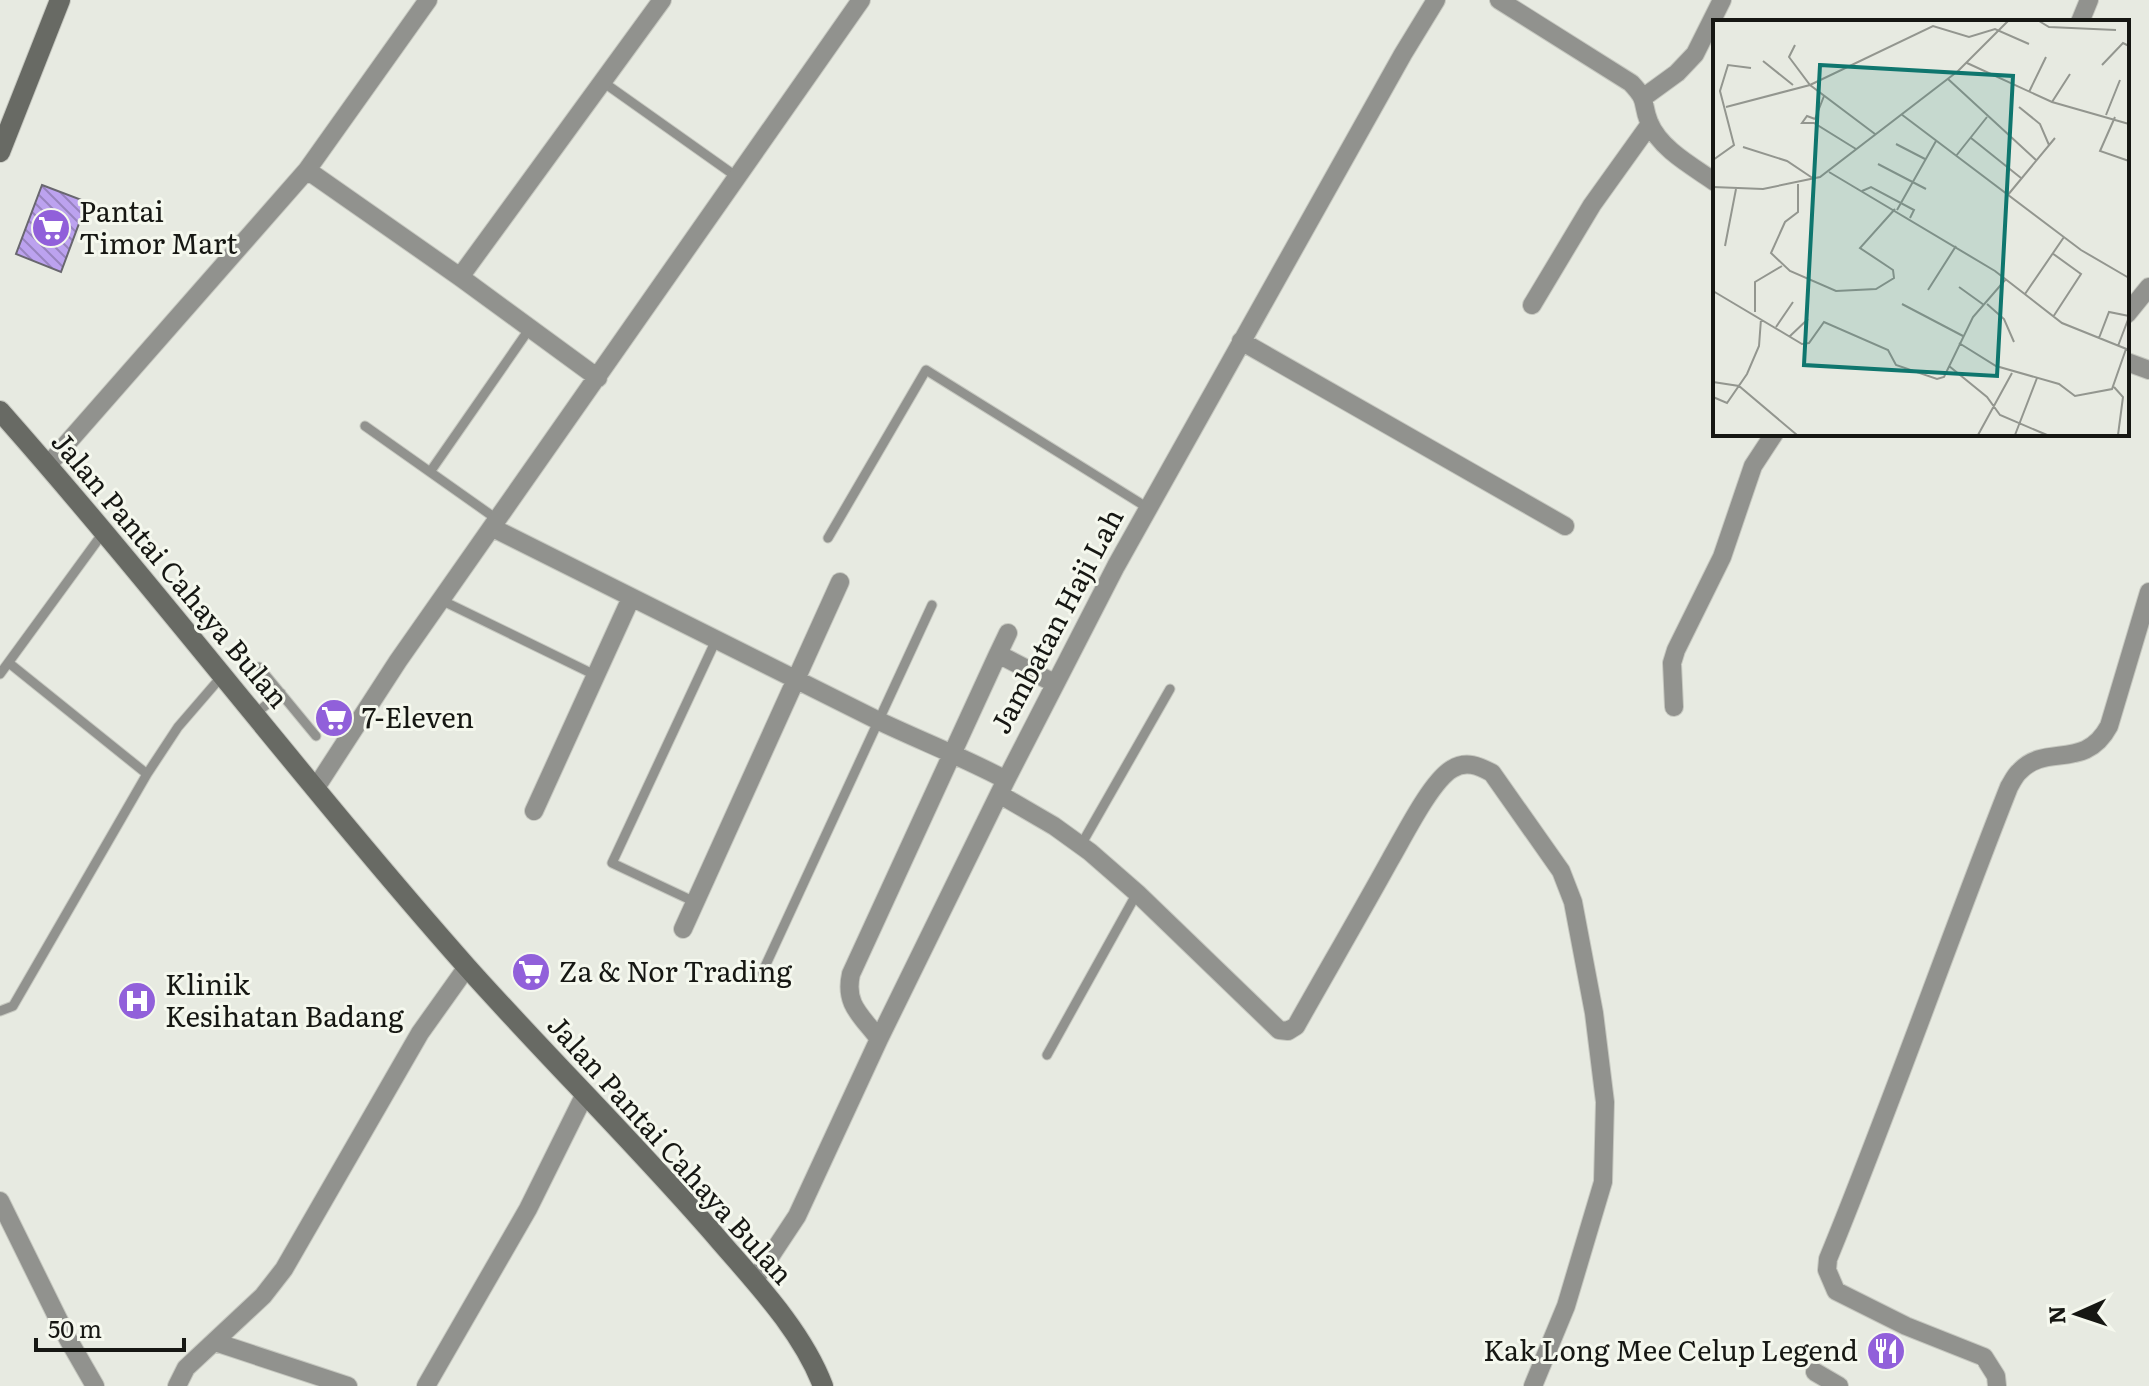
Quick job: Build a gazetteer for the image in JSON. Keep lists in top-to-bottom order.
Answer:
{
  "streets": {
    "street": ["Jalan Pantai Cahaya Bulan", "Jambatan Haji Lah"]
  },
  "crossings": [
    ["Jalan Pantai Cahaya Bulan", "Jambatan Haji Lah"]
  ],
  "places": {
    "supermarket": ["Pantai Timor Mart", "7-Eleven", "Za & Nor Trading"],
    "hospital": ["Klinik Kesihatan Badang"],
    "restaurant": ["Kak Long Mee Celup Legend"]
  },
  "scale_bar": "50 m",
  "north": "left"
}
